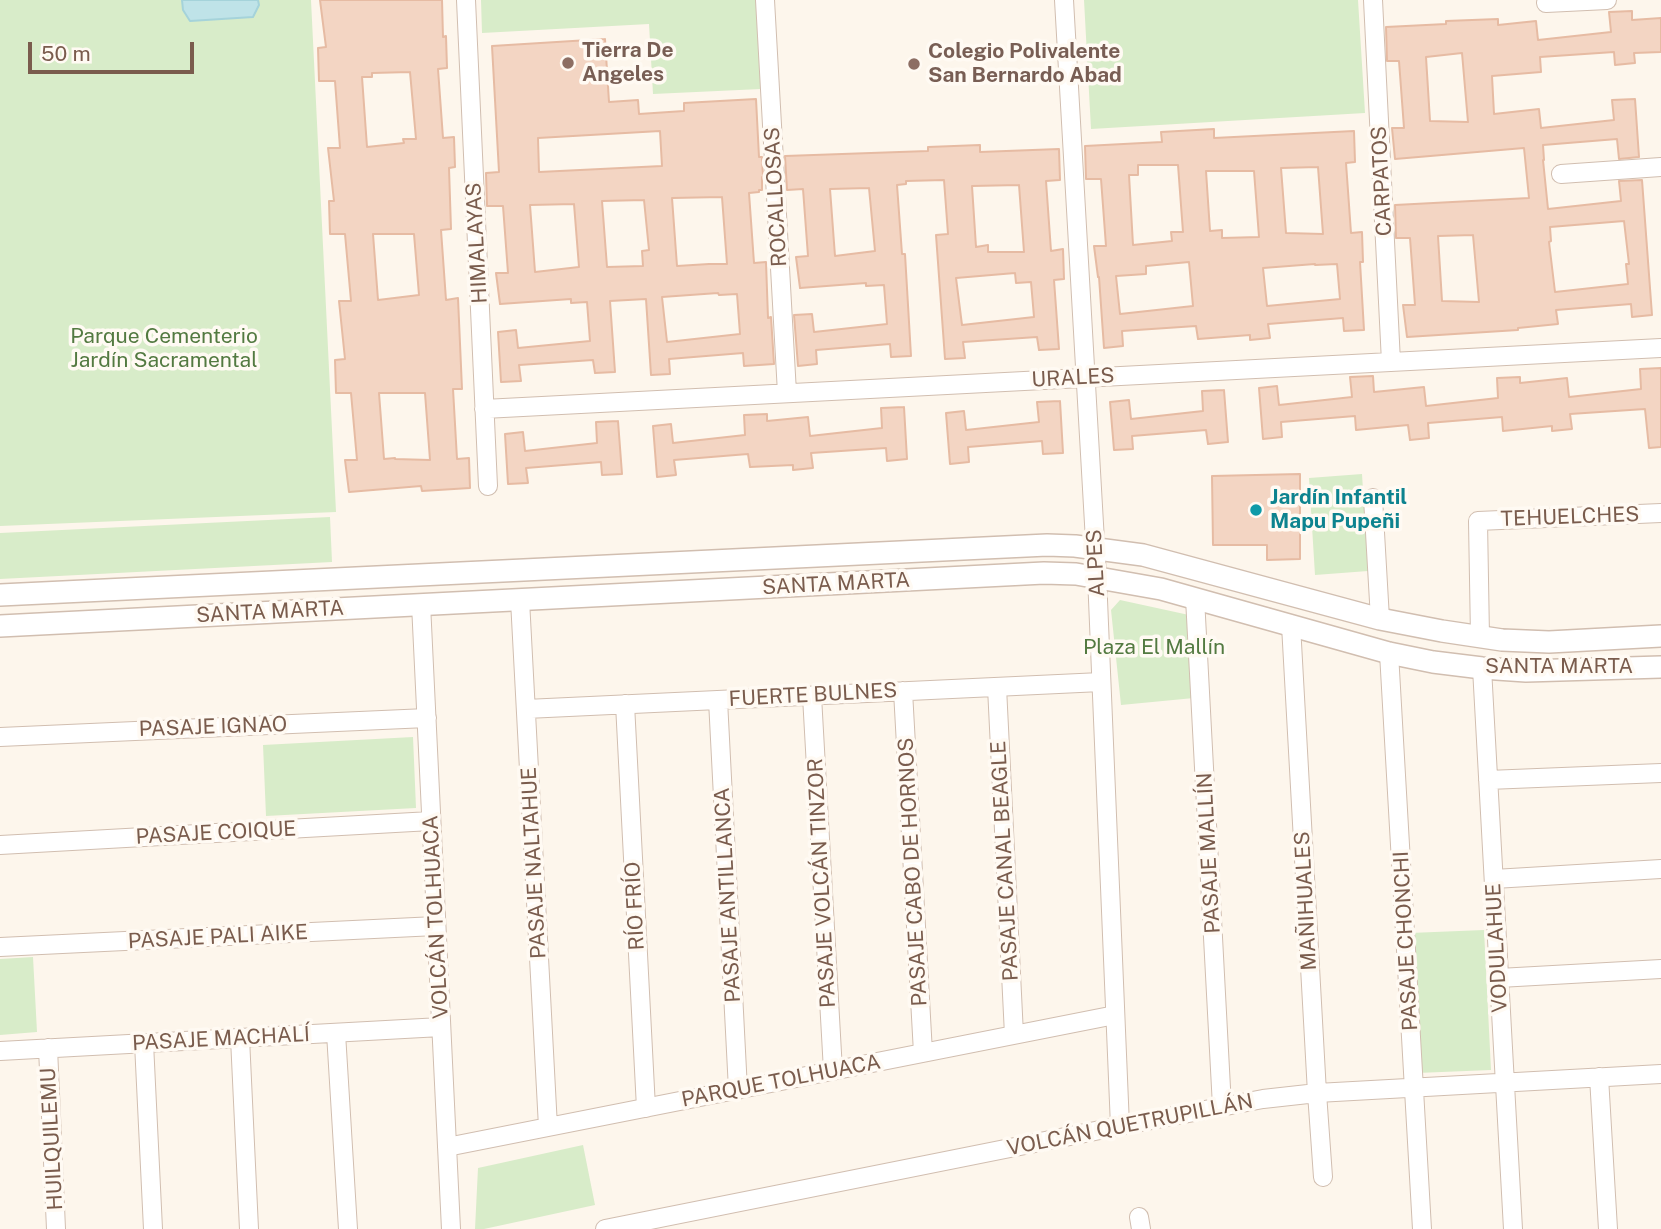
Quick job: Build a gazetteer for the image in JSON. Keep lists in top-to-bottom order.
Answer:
{
  "streets": {
    "street": [
      "CARPATOS",
      "ROCALLOSAS",
      "HIMALAYAS",
      "URALES",
      "TEHUELCHES",
      "ALPES",
      "SANTA MARTA",
      "FUERTE BULNES",
      "PASAJE IGNAO",
      "PASAJE COIQUE",
      "PASAJE MALLÍN",
      "PASAJE CANAL BEAGLE",
      "PASAJE NALTAHUE",
      "PASAJE CABO DE HORNOS",
      "PASAJE VOLCÁN TINZOR",
      "PASAJE ANTILLANCA",
      "MAÑIHUALES",
      "RÍO FRÍO",
      "VOLCÁN TOLHUACA",
      "PASAJE PALI AIKE",
      "PASAJE CHONCHI",
      "VODULAHUE",
      "PASAJE MACHALÍ",
      "PARQUE TOLHUACA",
      "VOLCÁN QUETRUPILLÁN",
      "HUILQUILEMU"
    ]
  },
  "crossings": [
    ["CARPATOS", "URALES"],
    ["ROCALLOSAS", "URALES"],
    ["HIMALAYAS", "URALES"],
    ["URALES", "ALPES"],
    ["TEHUELCHES", "SANTA MARTA"],
    ["ALPES", "SANTA MARTA"],
    ["ALPES", "FUERTE BULNES"],
    ["ALPES", "PARQUE TOLHUACA"],
    ["ALPES", "VOLCÁN QUETRUPILLÁN"],
    ["SANTA MARTA", "PASAJE MALLÍN"],
    ["SANTA MARTA", "PASAJE NALTAHUE"],
    ["SANTA MARTA", "MAÑIHUALES"],
    ["SANTA MARTA", "VOLCÁN TOLHUACA"],
    ["SANTA MARTA", "PASAJE CHONCHI"],
    ["SANTA MARTA", "VODULAHUE"],
    ["FUERTE BULNES", "PASAJE CANAL BEAGLE"],
    ["FUERTE BULNES", "PASAJE NALTAHUE"],
    ["FUERTE BULNES", "PASAJE CABO DE HORNOS"],
    ["FUERTE BULNES", "PASAJE VOLCÁN TINZOR"],
    ["FUERTE BULNES", "PASAJE ANTILLANCA"],
    ["FUERTE BULNES", "RÍO FRÍO"],
    ["PASAJE IGNAO", "VOLCÁN TOLHUACA"],
    ["PASAJE COIQUE", "VOLCÁN TOLHUACA"],
    ["PASAJE MALLÍN", "VOLCÁN QUETRUPILLÁN"],
    ["PASAJE CANAL BEAGLE", "PARQUE TOLHUACA"],
    ["PASAJE NALTAHUE", "PARQUE TOLHUACA"],
    ["PASAJE CABO DE HORNOS", "PARQUE TOLHUACA"],
    ["PASAJE VOLCÁN TINZOR", "PARQUE TOLHUACA"],
    ["PASAJE ANTILLANCA", "PARQUE TOLHUACA"],
    ["MAÑIHUALES", "VOLCÁN QUETRUPILLÁN"],
    ["RÍO FRÍO", "PARQUE TOLHUACA"],
    ["VOLCÁN TOLHUACA", "PASAJE PALI AIKE"],
    ["VOLCÁN TOLHUACA", "PASAJE MACHALÍ"],
    ["VOLCÁN TOLHUACA", "PARQUE TOLHUACA"],
    ["PASAJE CHONCHI", "VOLCÁN QUETRUPILLÁN"],
    ["VODULAHUE", "VOLCÁN QUETRUPILLÁN"],
    ["PASAJE MACHALÍ", "HUILQUILEMU"]
  ],
  "parks": ["Parque Cementerio Jardín Sacramental", "Plaza El Mallín"],
  "places": ["Tierra De Angeles", "Colegio Polivalente San Bernardo Abad", "Jardín Infantil Mapu Pupeñi"],
  "scale_bar": "50 m"
}
